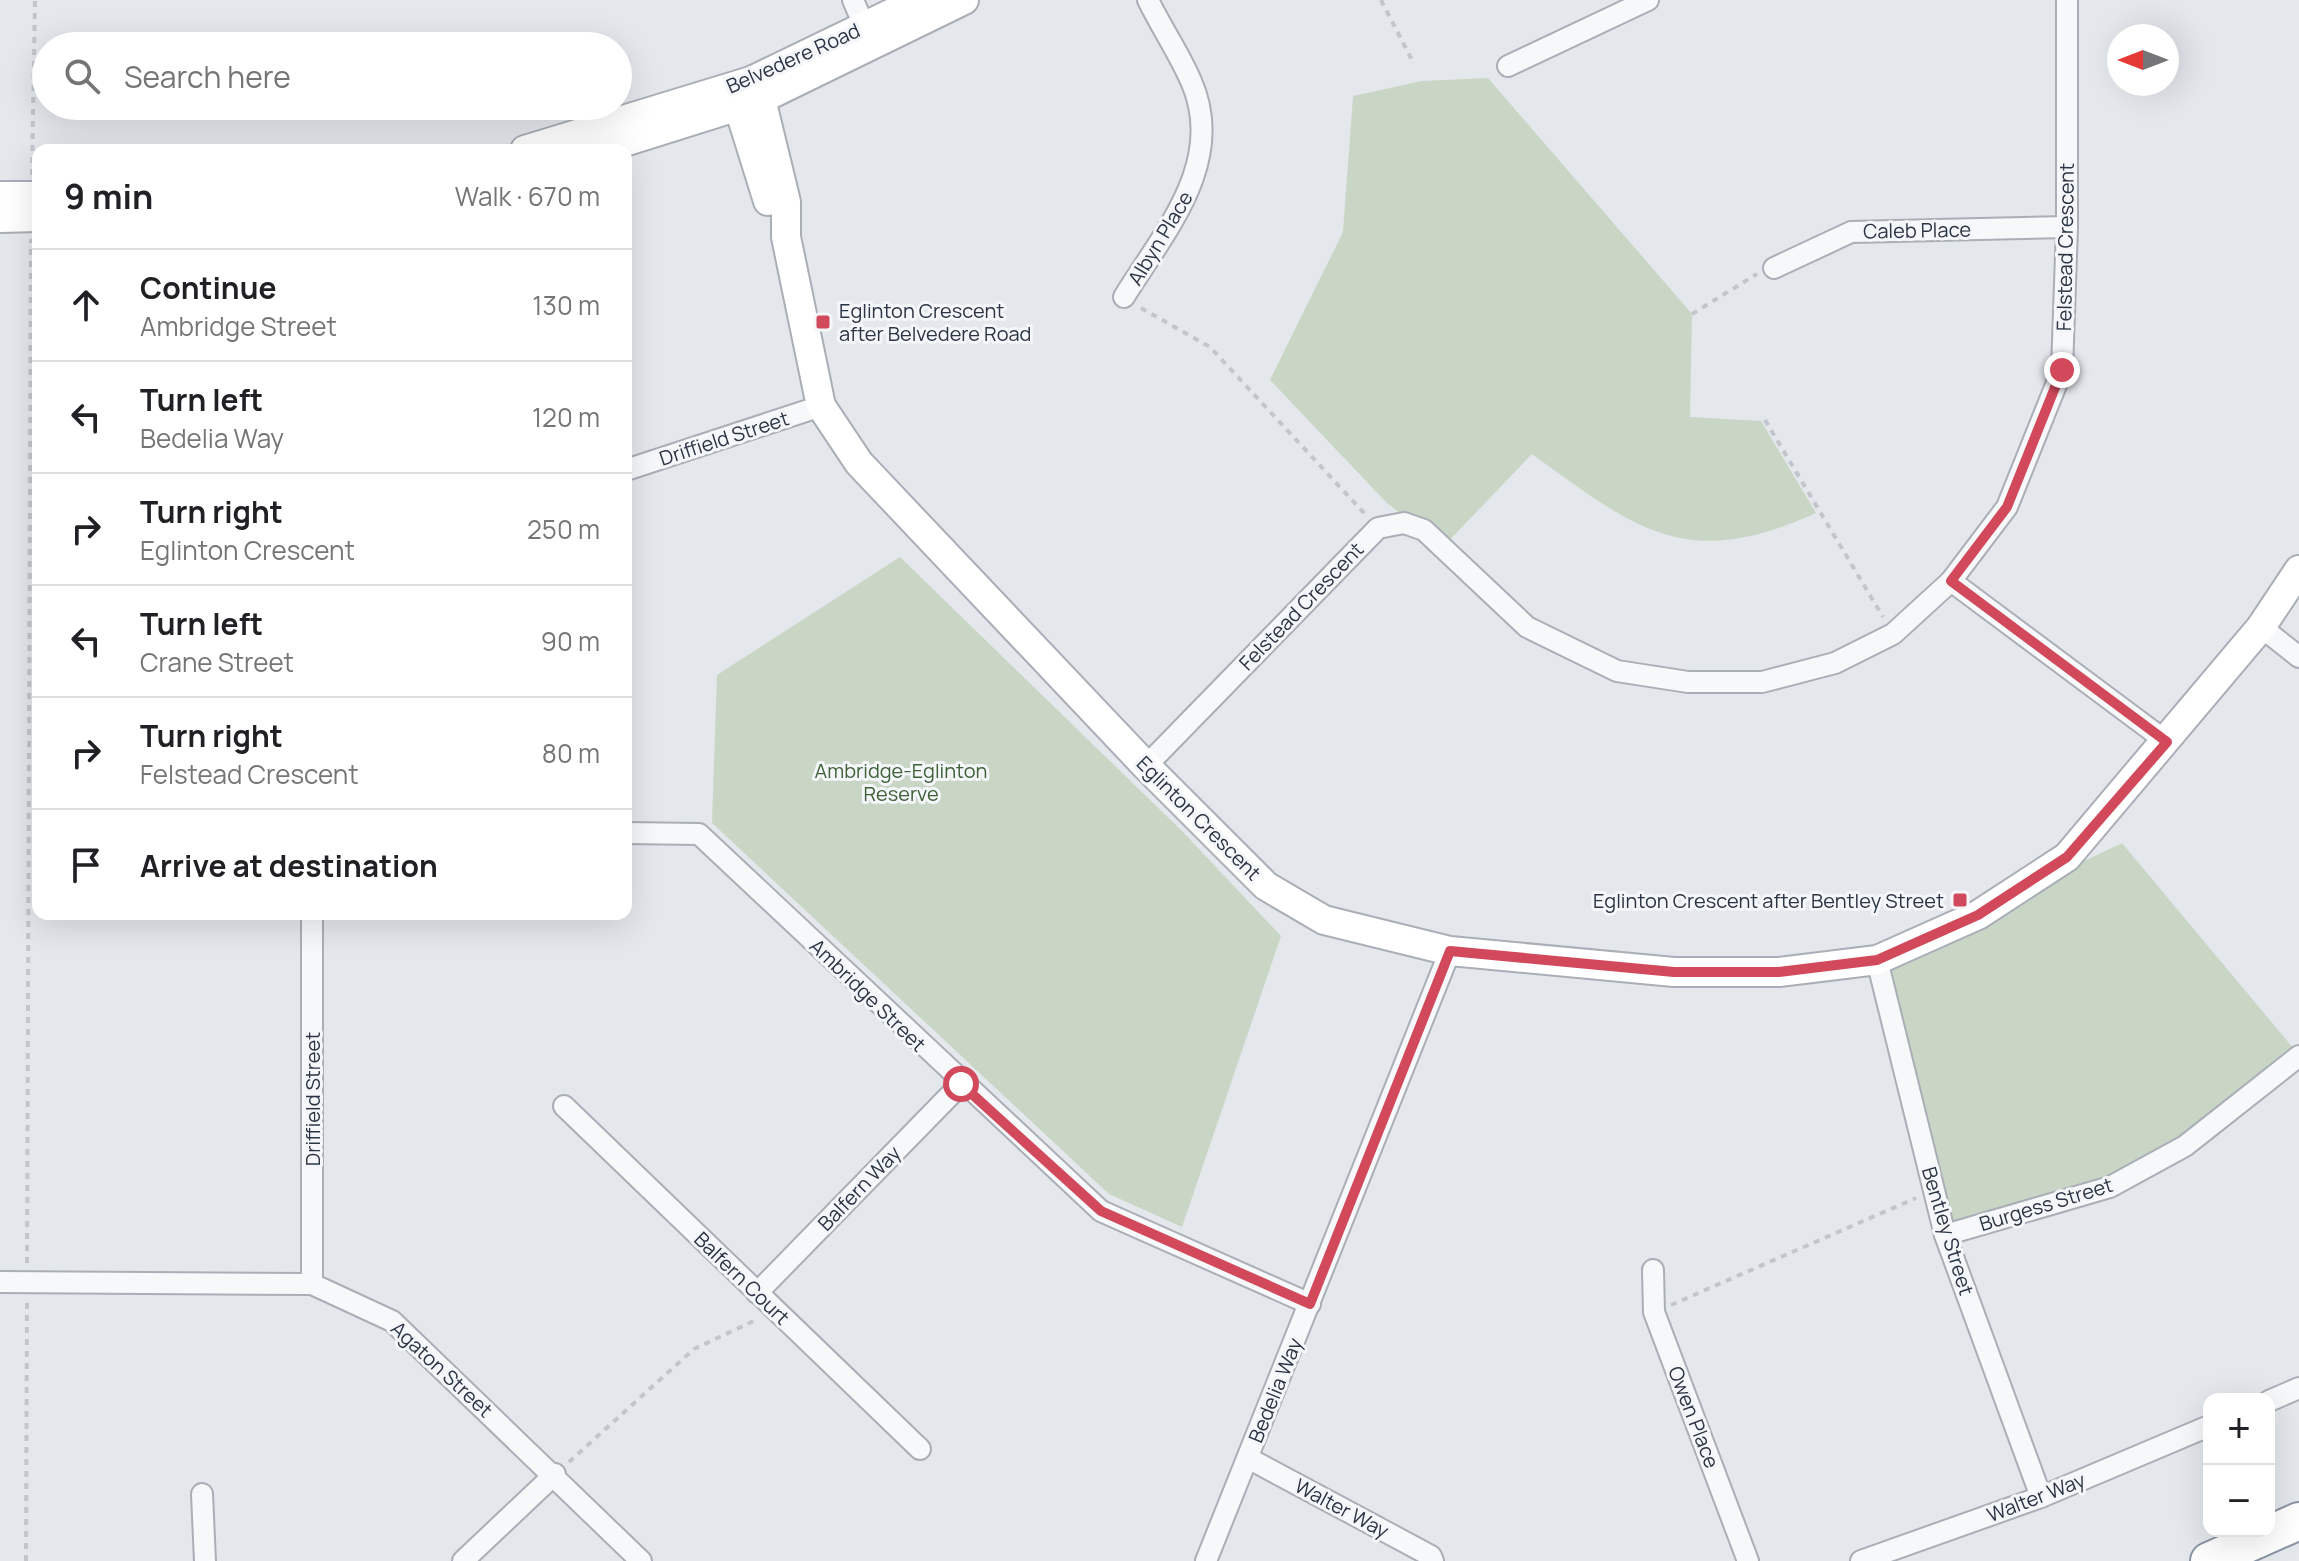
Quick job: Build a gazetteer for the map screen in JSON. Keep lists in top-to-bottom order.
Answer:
{
  "streets": {
    "street": [
      "Belvedere Road",
      "Caleb Place",
      "Albyn Place",
      "Felstead Crescent",
      "Driffield Street",
      "Eglinton Crescent",
      "Ambridge Street",
      "Balfern Way",
      "Burgess Street",
      "Bentley Street",
      "Balfern Court",
      "Agaton Street",
      "Bedelia Way",
      "Owen Place",
      "Walter Way"
    ]
  },
  "crossings": [
    ["Belvedere Road", "Eglinton Crescent"],
    ["Caleb Place", "Felstead Crescent"],
    ["Felstead Crescent", "Eglinton Crescent"],
    ["Driffield Street", "Eglinton Crescent"],
    ["Driffield Street", "Agaton Street"],
    ["Eglinton Crescent", "Bentley Street"],
    ["Eglinton Crescent", "Bedelia Way"],
    ["Ambridge Street", "Balfern Way"],
    ["Ambridge Street", "Bedelia Way"],
    ["Balfern Way", "Balfern Court"],
    ["Burgess Street", "Bentley Street"],
    ["Bentley Street", "Walter Way"],
    ["Bedelia Way", "Walter Way"]
  ],
  "parks": ["Ambridge-Eglinton Reserve"],
  "places": {
    "transit": ["Eglinton Crescent after Belvedere Road", "Eglinton Crescent after Bentley Street"]
  },
  "north": "left",
  "page": {
    "search": "Search here",
    "heading": ["9 min", "Walk · 670 m"],
    "list": [
      ["Continue", "Ambridge Street", "130 m"],
      ["Turn left", "Bedelia Way", "120 m"],
      ["Turn right", "Eglinton Crescent", "250 m"],
      ["Turn left", "Crane Street", "90 m"],
      ["Turn right", "Felstead Crescent", "80 m"],
      "Arrive at destination"
    ],
    "map_buttons": ["+", "−"]
  }
}
